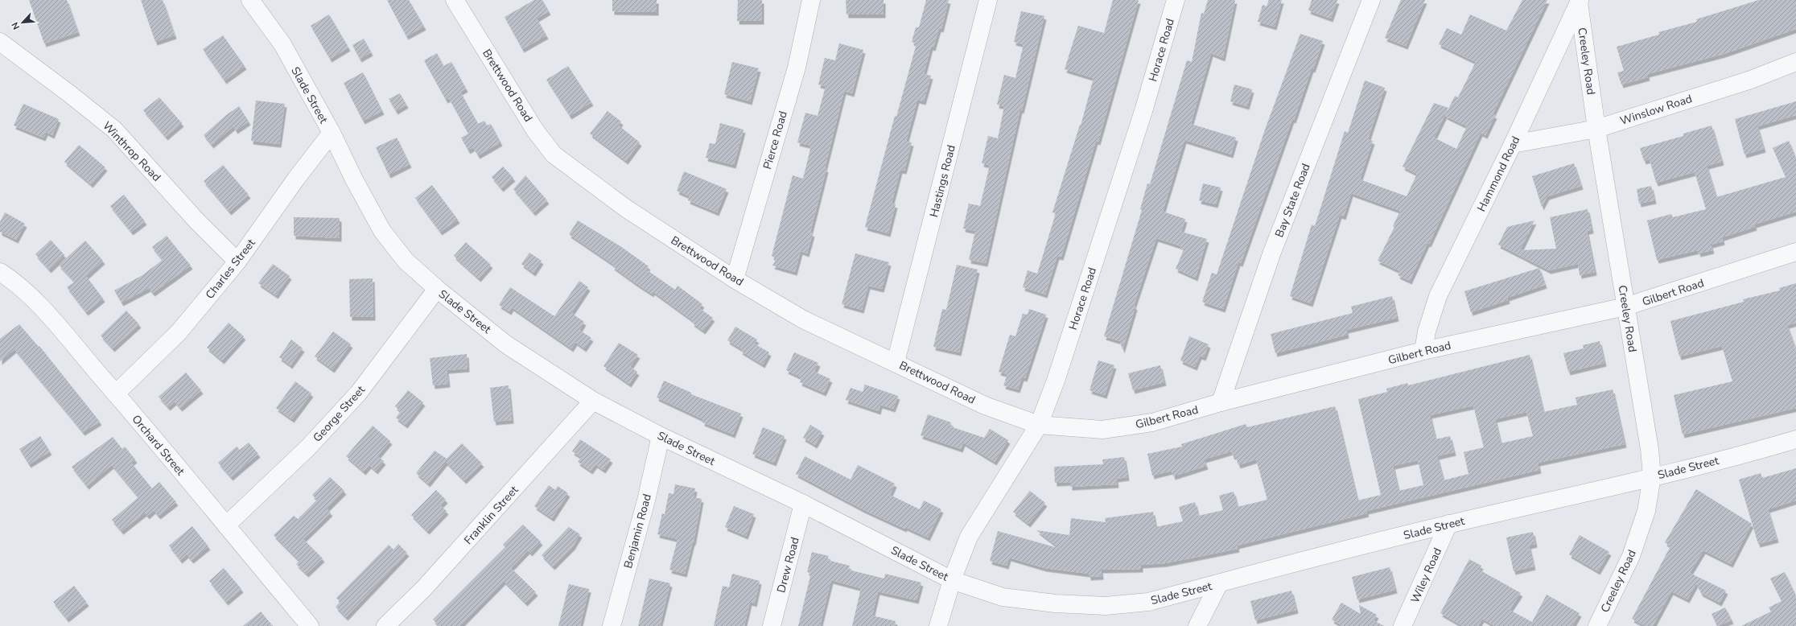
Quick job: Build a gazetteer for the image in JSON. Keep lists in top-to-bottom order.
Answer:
{
  "streets": {
    "street": [
      "Horace Road",
      "Creeley Road",
      "Brettwood Road",
      "Slade Street",
      "Winslow Road",
      "Pierce Road",
      "Winthrop Road",
      "Hammond Road",
      "Hastings Road",
      "Bay State Road",
      "Charles Street",
      "Gilbert Road",
      "George Street",
      "Orchard Street",
      "Franklin Street",
      "Benjamin Road",
      "Drew Road",
      "Wiley Road"
    ]
  },
  "crossings": [
    ["Horace Road", "Brettwood Road"],
    ["Horace Road", "Slade Street"],
    ["Horace Road", "Gilbert Road"],
    ["Creeley Road", "Slade Street"],
    ["Creeley Road", "Winslow Road"],
    ["Creeley Road", "Hammond Road"],
    ["Creeley Road", "Gilbert Road"],
    ["Brettwood Road", "Pierce Road"],
    ["Brettwood Road", "Hastings Road"],
    ["Brettwood Road", "Gilbert Road"],
    ["Slade Street", "Charles Street"],
    ["Slade Street", "George Street"],
    ["Slade Street", "Franklin Street"],
    ["Slade Street", "Benjamin Road"],
    ["Slade Street", "Drew Road"],
    ["Slade Street", "Wiley Road"],
    ["Winslow Road", "Hammond Road"],
    ["Winthrop Road", "Charles Street"],
    ["Hammond Road", "Gilbert Road"],
    ["Bay State Road", "Gilbert Road"],
    ["Charles Street", "Orchard Street"],
    ["George Street", "Orchard Street"]
  ],
  "north": "bottom left"
}
